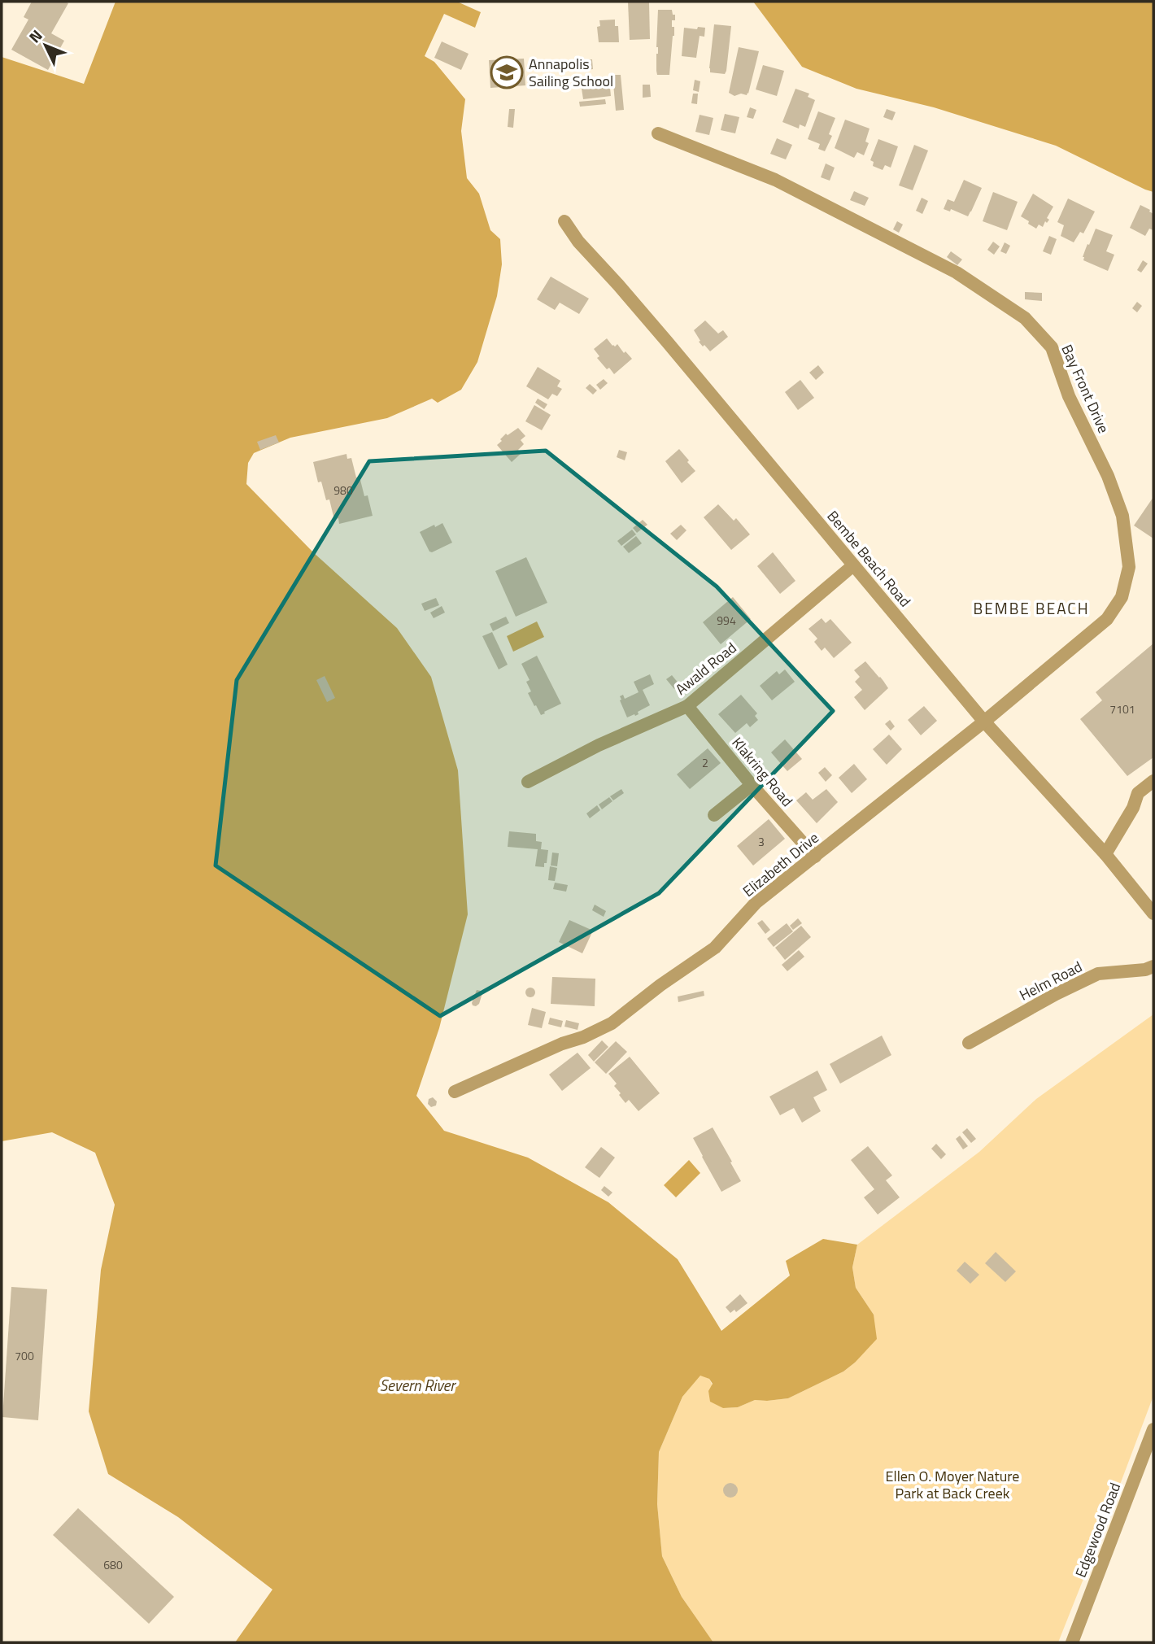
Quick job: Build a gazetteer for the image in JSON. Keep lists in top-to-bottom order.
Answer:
{
  "streets": {
    "street": [
      "Bay Front Drive",
      "Bembe Beach Road",
      "Awald Road",
      "Klakring Road",
      "Elizabeth Drive",
      "Helm Road",
      "Edgewood Road"
    ]
  },
  "crossings": [
    ["Bay Front Drive", "Bembe Beach Road"],
    ["Bay Front Drive", "Elizabeth Drive"],
    ["Bembe Beach Road", "Awald Road"],
    ["Bembe Beach Road", "Elizabeth Drive"],
    ["Awald Road", "Klakring Road"],
    ["Klakring Road", "Elizabeth Drive"]
  ],
  "districts": ["BEMBE BEACH"],
  "water": ["Severn River"],
  "parks": ["Ellen O. Moyer Nature Park at Back Creek"],
  "places": {
    "school or university": ["Annapolis Sailing School"]
  },
  "house_numbers": [
    "980",
    "994",
    "7101",
    "2",
    "3",
    "700",
    "680"
  ],
  "north": "top left"
}
